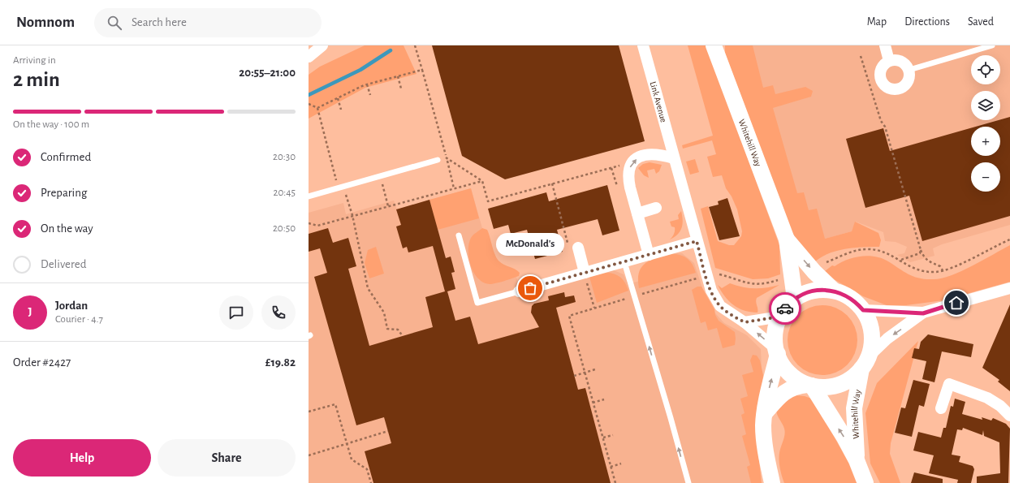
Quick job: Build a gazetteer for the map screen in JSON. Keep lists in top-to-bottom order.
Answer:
{
  "streets": {
    "main road": ["Whitehill Way"],
    "street": ["Link Avenue"]
  },
  "crossings": [
    ["Link Avenue", "Whitehill Way"]
  ],
  "places": ["McDonald's"],
  "page": {
    "header": "Nomnom",
    "search": "Search here",
    "nav": ["Map", "Directions", "Saved"],
    "heading": ["2 min", "Arriving in", "20:55–21:00"],
    "panel": [
      "Jordan",
      "Courier · 4.7",
      "Order #2427",
      "£19.82"
    ],
    "map_buttons": ["+", "−"],
    "bar": "On the way · 100 m",
    "list": [
      ["Confirmed", "20:30"],
      ["Preparing", "20:45"],
      ["On the way", "20:50"],
      "Delivered"
    ],
    "bubble": "McDonald's",
    "round": "J",
    "buttons": ["Help", "Share"]
  }
}
